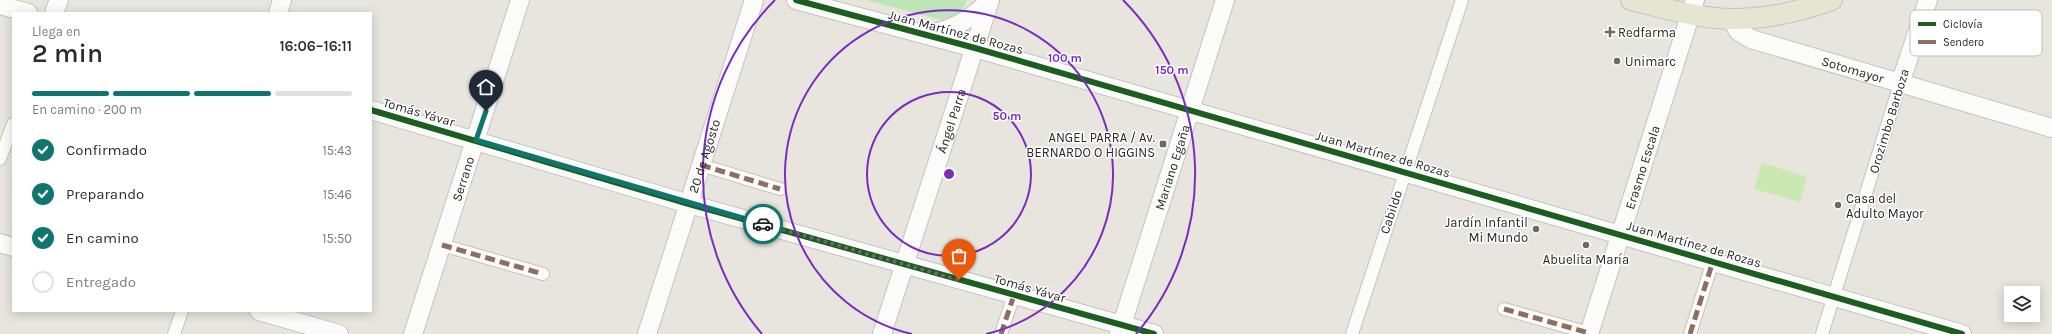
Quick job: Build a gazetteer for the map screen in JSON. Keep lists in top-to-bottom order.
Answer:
{
  "streets": {
    "street": [
      "Juan Martínez de Rozas",
      "Sotomayor",
      "Tomás Yávar",
      "Ángel Parra",
      "Orozimbo Barboza",
      "20 de Agosto",
      "Mariano Egaña",
      "Erasmo Escala",
      "Serrano",
      "Cabildo"
    ]
  },
  "crossings": [
    ["Juan Martínez de Rozas", "Ángel Parra"],
    ["Juan Martínez de Rozas", "Orozimbo Barboza"],
    ["Juan Martínez de Rozas", "Mariano Egaña"],
    ["Juan Martínez de Rozas", "Erasmo Escala"],
    ["Juan Martínez de Rozas", "Cabildo"],
    ["Sotomayor", "Orozimbo Barboza"],
    ["Tomás Yávar", "Ángel Parra"],
    ["Tomás Yávar", "20 de Agosto"],
    ["Tomás Yávar", "Mariano Egaña"],
    ["Tomás Yávar", "Serrano"]
  ],
  "places": {
    "health": ["Redfarma"],
    "other": [
      "Unimarc",
      "Casa del Adulto Mayor",
      "Jardín Infantil Mi Mundo",
      "Abuelita María"
    ],
    "transit": ["ANGEL PARRA / Av. BERNARDO O HIGGINS"]
  },
  "legend": ["Ciclovía", "Sendero"],
  "page": {
    "heading": ["2 min", "Llega en", "16:06–16:11"],
    "bar": "En camino · 200 m",
    "list": [
      ["Confirmado", "15:43"],
      ["Preparando", "15:46"],
      ["En camino", "15:50"],
      "Entregado"
    ]
  },
  "rings": ["100 m", "150 m", "50 m"]
}
